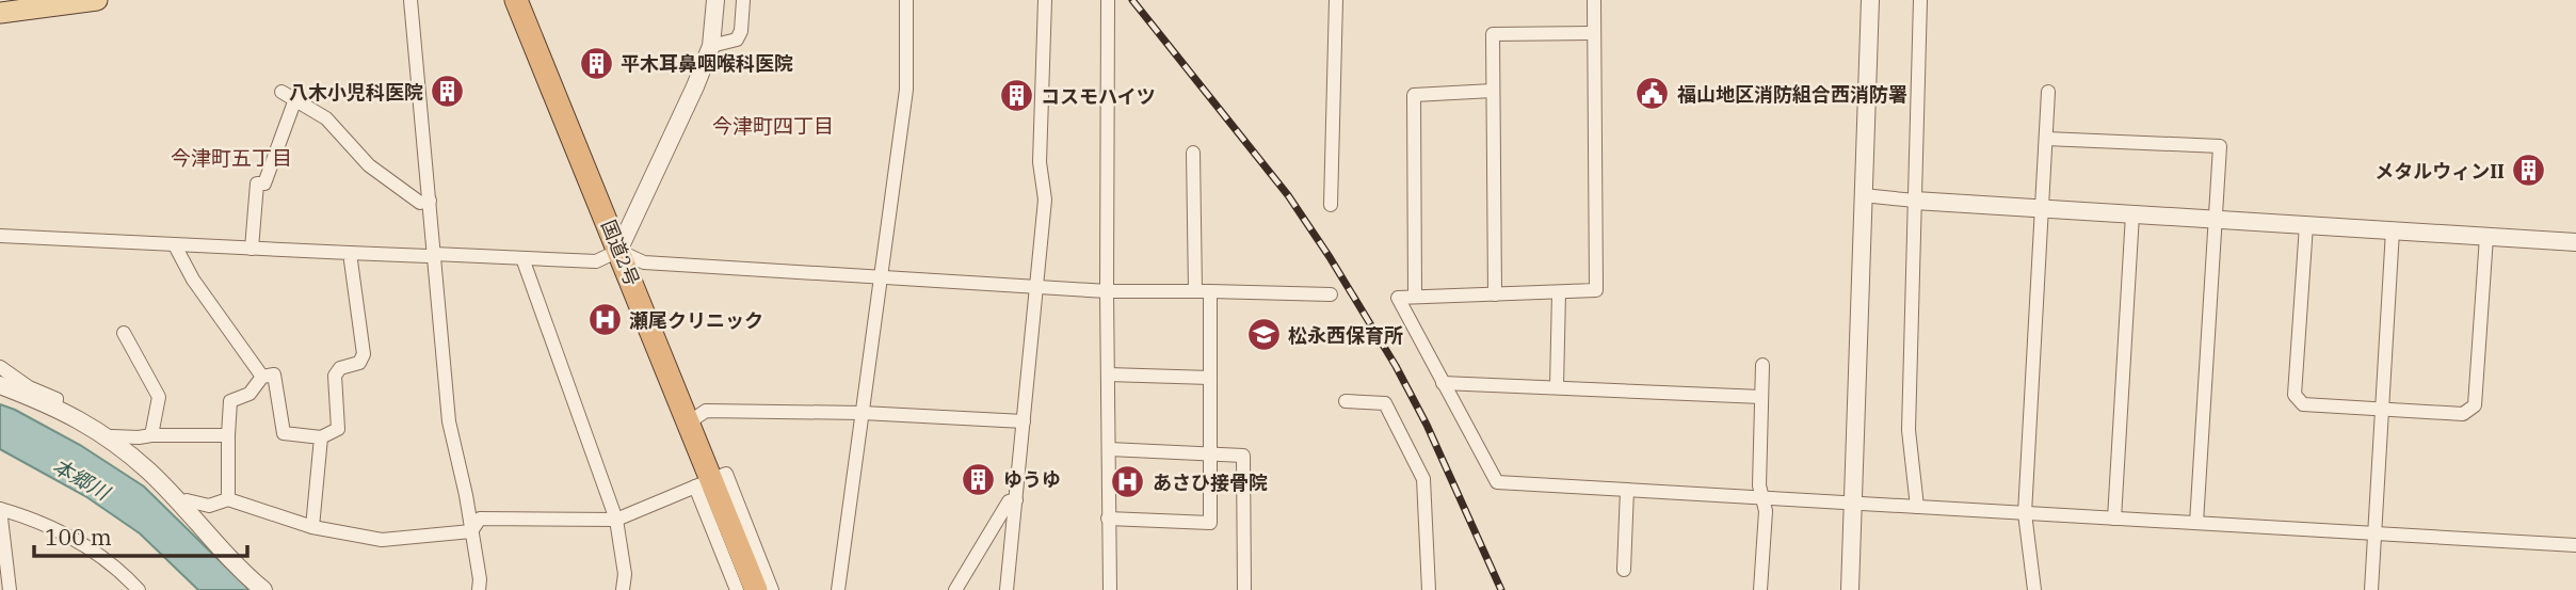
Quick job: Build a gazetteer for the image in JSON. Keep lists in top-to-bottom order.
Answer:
{
  "streets": {
    "highway": ["国道2号"]
  },
  "districts": ["今津町四丁目", "今津町五丁目"],
  "water": ["本郷川"],
  "places": {
    "building": [
      "平木耳鼻咽喉科医院",
      "八木小児科医院",
      "コスモハイツ",
      "メタルウィンII",
      "ゆうゆ"
    ],
    "public building": ["福山地区消防組合西消防署"],
    "hospital": ["瀬尾クリニック", "あさひ接骨院"],
    "school or university": ["松永西保育所"]
  },
  "scale_bar": "100 m"
}
